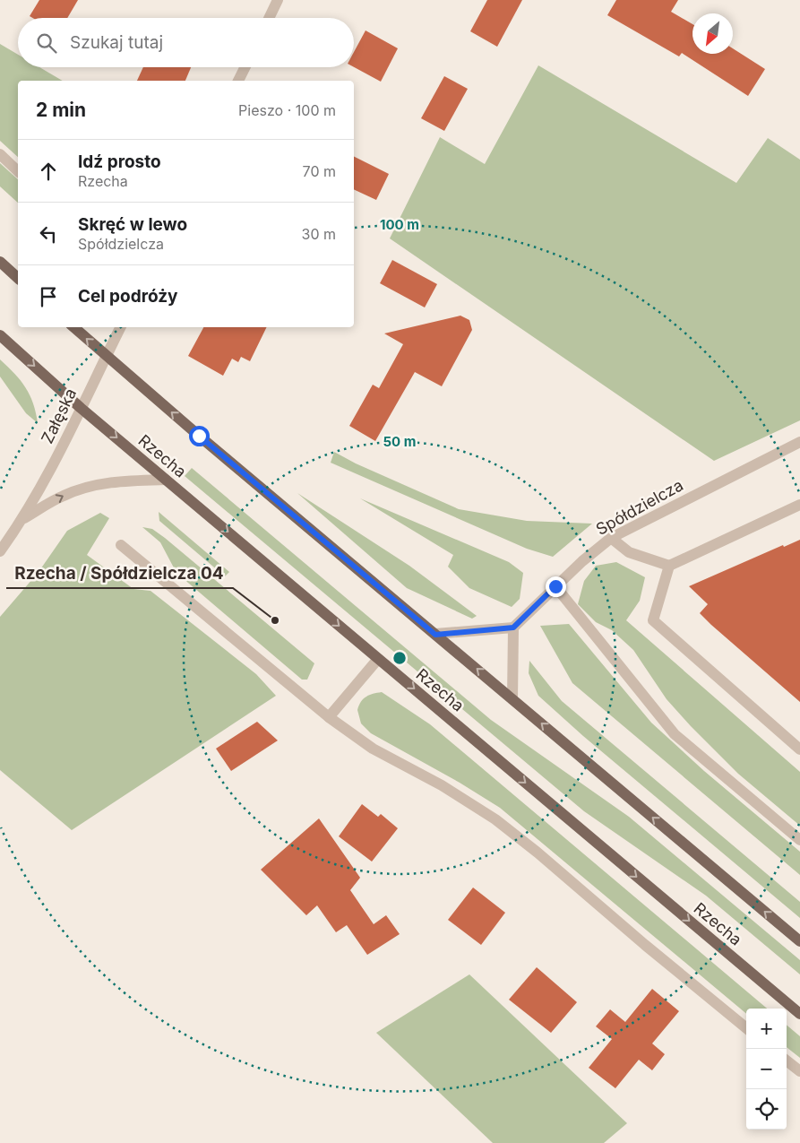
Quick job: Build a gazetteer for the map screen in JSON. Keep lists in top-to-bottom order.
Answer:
{
  "streets": {
    "main road": ["Rzecha"],
    "street": ["Załęska", "Spółdzielcza"]
  },
  "crossings": [
    ["Załęska", "Rzecha"]
  ],
  "one_way": ["Załęska"],
  "places": ["Rzecha / Spółdzielcza 04"],
  "north": "bottom left",
  "page": {
    "search": "Szukaj tutaj",
    "heading": ["2 min", "Pieszo · 100 m"],
    "list": [
      ["Idź prosto", "Rzecha", "70 m"],
      ["Skręć w lewo", "Spółdzielcza", "30 m"],
      "Cel podróży"
    ],
    "map_buttons": ["+", "−"]
  },
  "rings": ["100 m", "50 m"]
}
